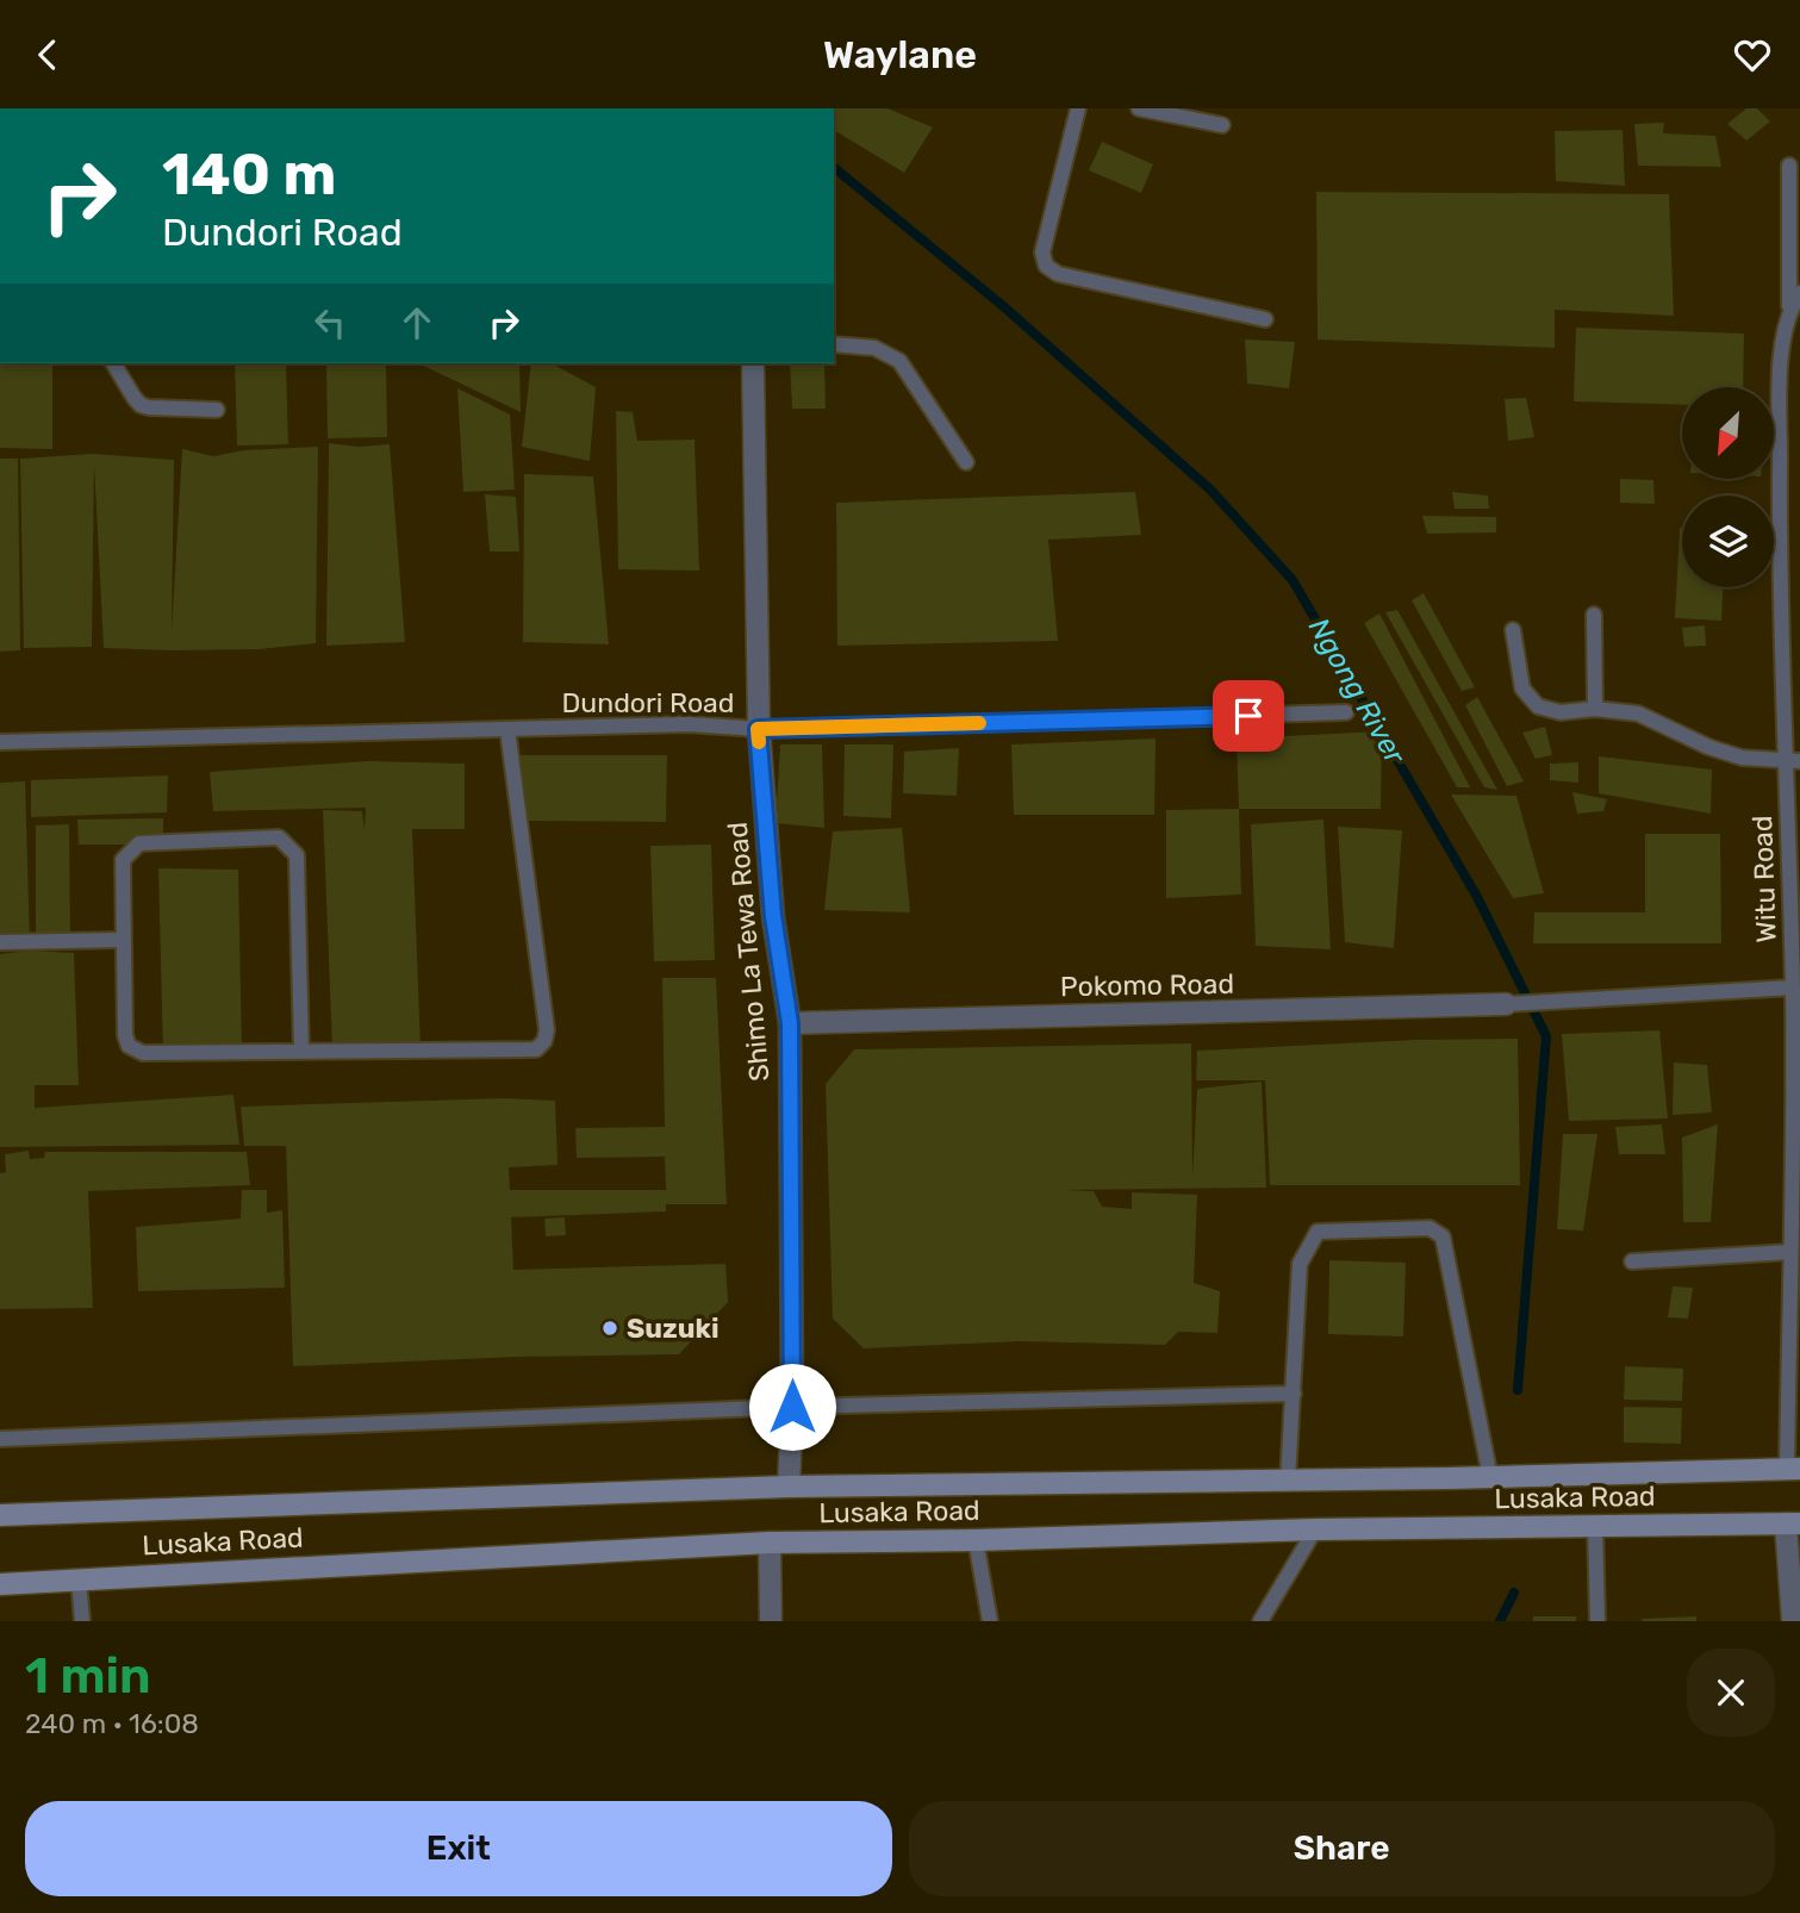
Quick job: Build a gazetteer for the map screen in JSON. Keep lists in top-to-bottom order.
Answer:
{
  "streets": {
    "main road": ["Lusaka Road"],
    "street": ["Shimo La Tewa Road", "Pokomo Road"],
    "lane": ["Dundori Road", "Witu Road"]
  },
  "crossings": [
    ["Dundori Road", "Shimo La Tewa Road"],
    ["Witu Road", "Lusaka Road"],
    ["Shimo La Tewa Road", "Pokomo Road"],
    ["Shimo La Tewa Road", "Lusaka Road"]
  ],
  "water": ["Ngong River"],
  "places": ["Suzuki"],
  "north": "bottom left",
  "page": {
    "header": "Waylane",
    "turn": ["140 m", "Dundori Road"],
    "heading": ["1 min", "240 m · 16:08"],
    "buttons": ["Exit", "Share"]
  }
}
